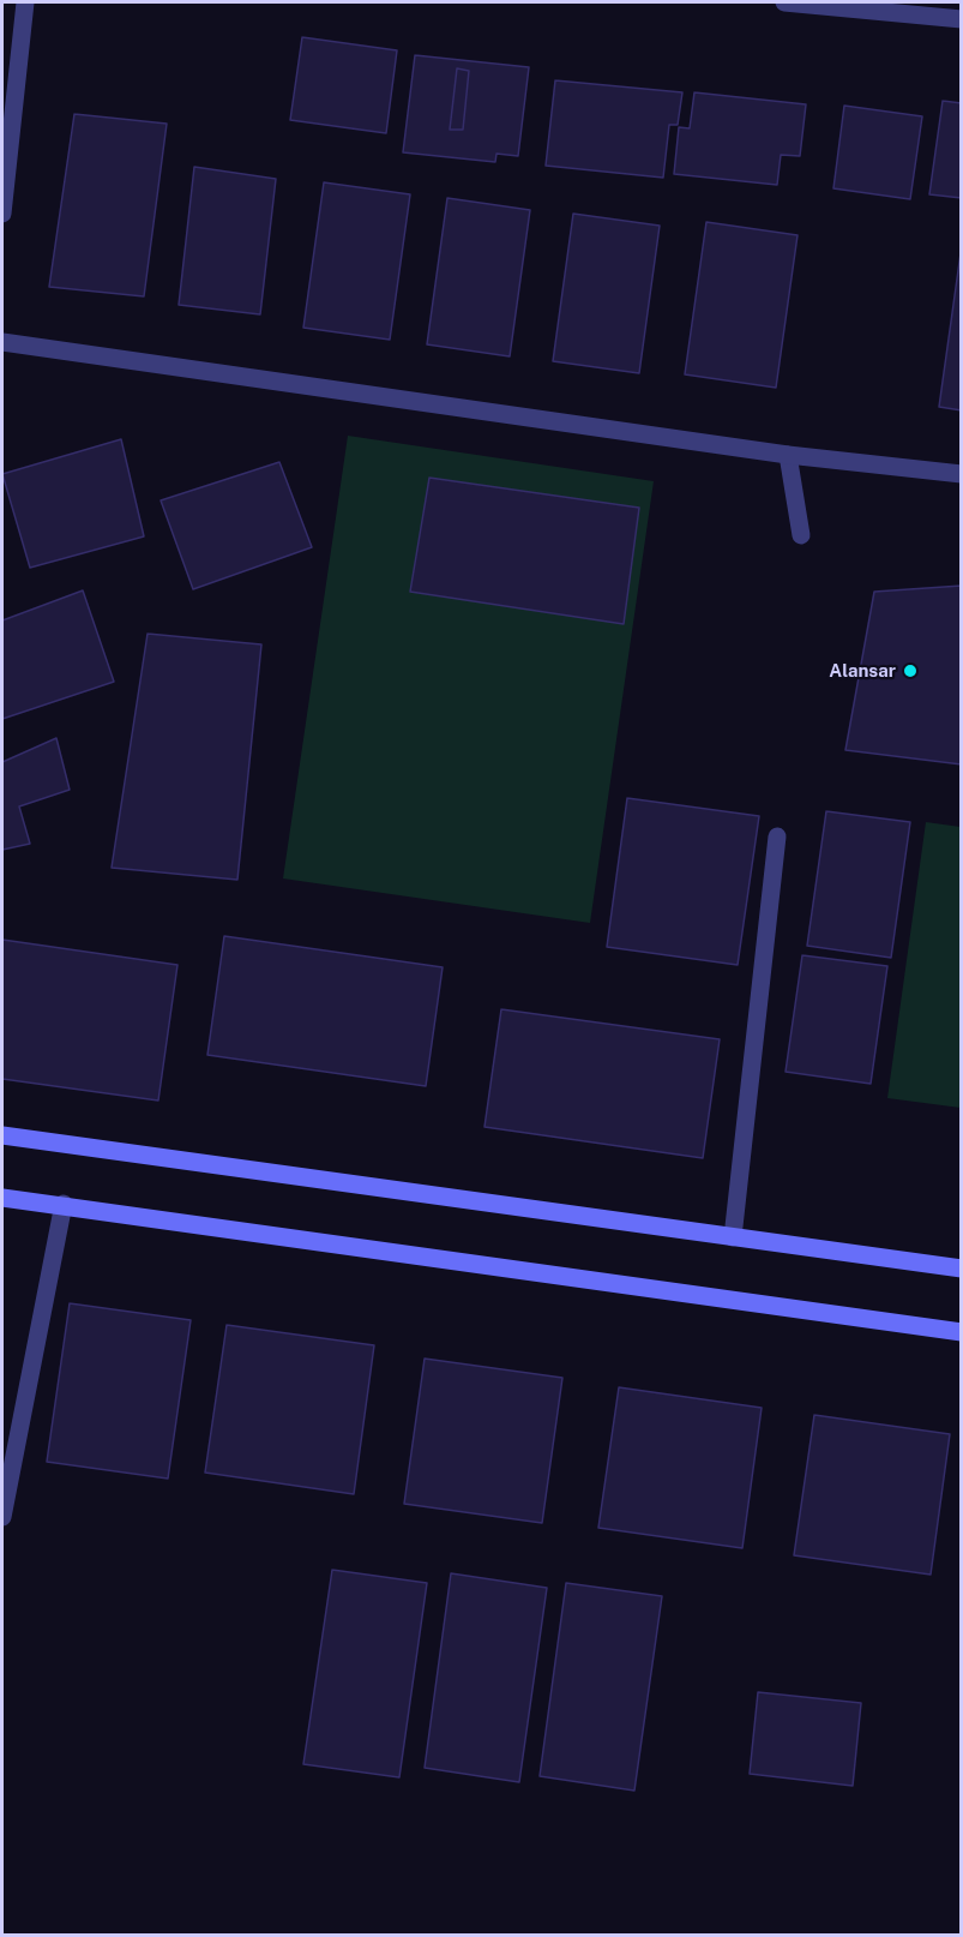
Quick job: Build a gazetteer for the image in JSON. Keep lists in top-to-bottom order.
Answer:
{
  "places": ["Alansar"]
}
